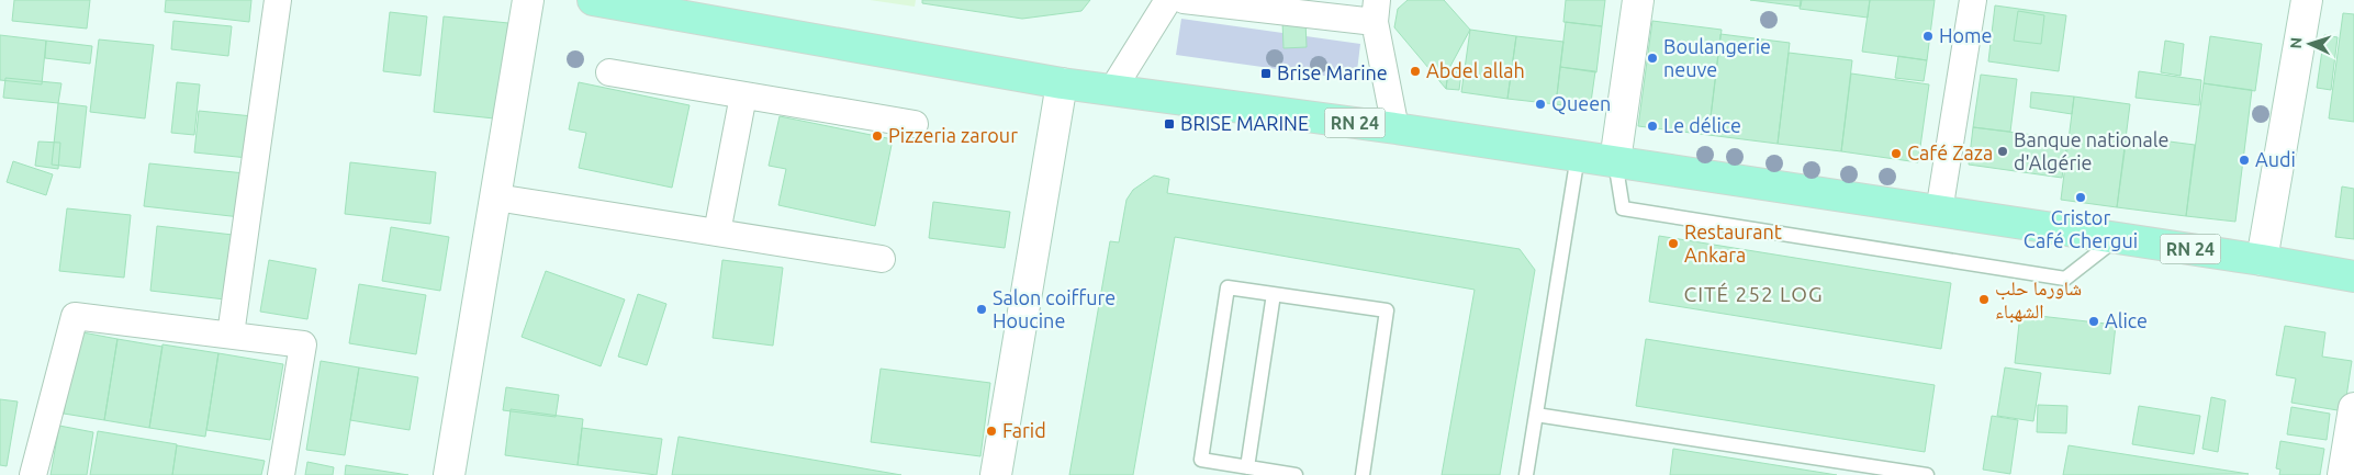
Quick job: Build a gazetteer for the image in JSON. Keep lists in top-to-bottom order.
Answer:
{
  "streets": {
    "main road": ["RN 24"]
  },
  "districts": ["CITÉ 252 LOG"],
  "places": {
    "other": [
      "Home",
      "Boulangerie neuve",
      "Abdel allah",
      "Queen",
      "Le délice",
      "Pizzeria zarour",
      "Banque nationale d'Algérie",
      "Café Zaza",
      "Audi",
      "Cristor Café Chergui",
      "Restaurant Ankara",
      "شاورما حلب الشهباء",
      "Salon coiffure Houcine",
      "Alice",
      "Farid"
    ],
    "transit": ["Brise Marine", "BRISE MARINE"]
  },
  "north": "left"
}
